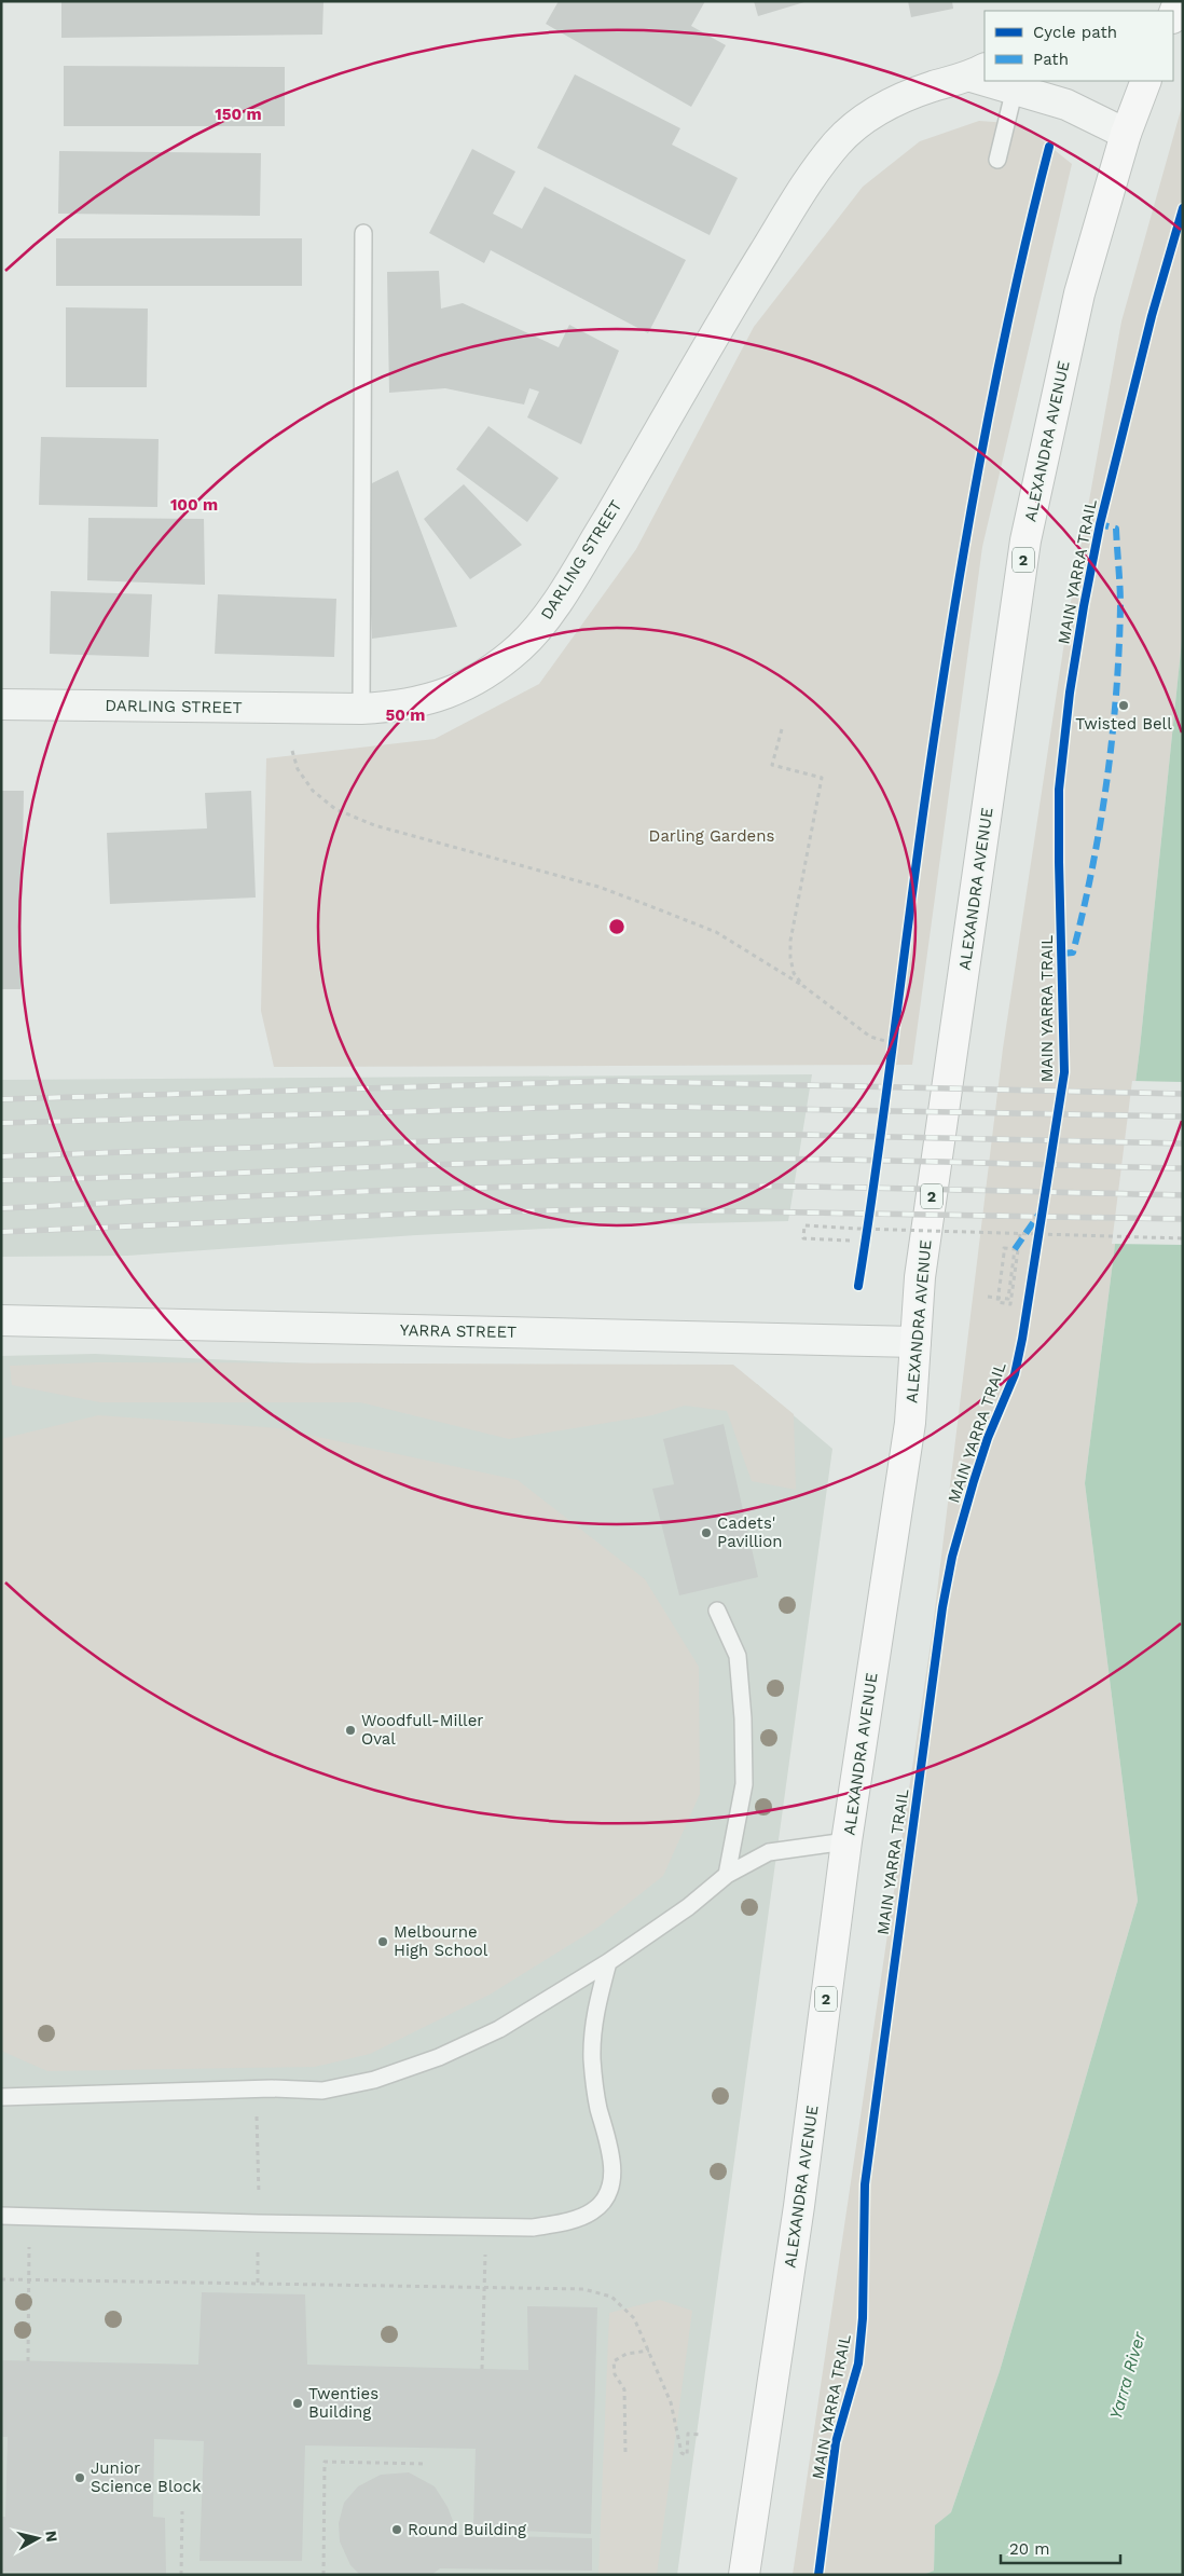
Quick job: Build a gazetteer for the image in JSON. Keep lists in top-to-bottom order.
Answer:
{
  "streets": {
    "main road": ["ALEXANDRA AVENUE", "2"],
    "street": ["DARLING STREET", "YARRA STREET"],
    "cycle path": ["MAIN YARRA TRAIL"]
  },
  "crossings": [
    ["ALEXANDRA AVENUE", "DARLING STREET"],
    ["ALEXANDRA AVENUE", "YARRA STREET"]
  ],
  "water": ["Yarra River"],
  "parks": ["Darling Gardens"],
  "places": [
    "Twisted Bell",
    "Cadets' Pavillion",
    "Woodfull-Miller Oval",
    "Melbourne High School",
    "Twenties Building",
    "Junior Science Block",
    "Round Building"
  ],
  "legend": ["Cycle path", "Path"],
  "scale_bar": "20 m",
  "north": "right",
  "rings": ["150 m", "100 m", "50 m"]
}
